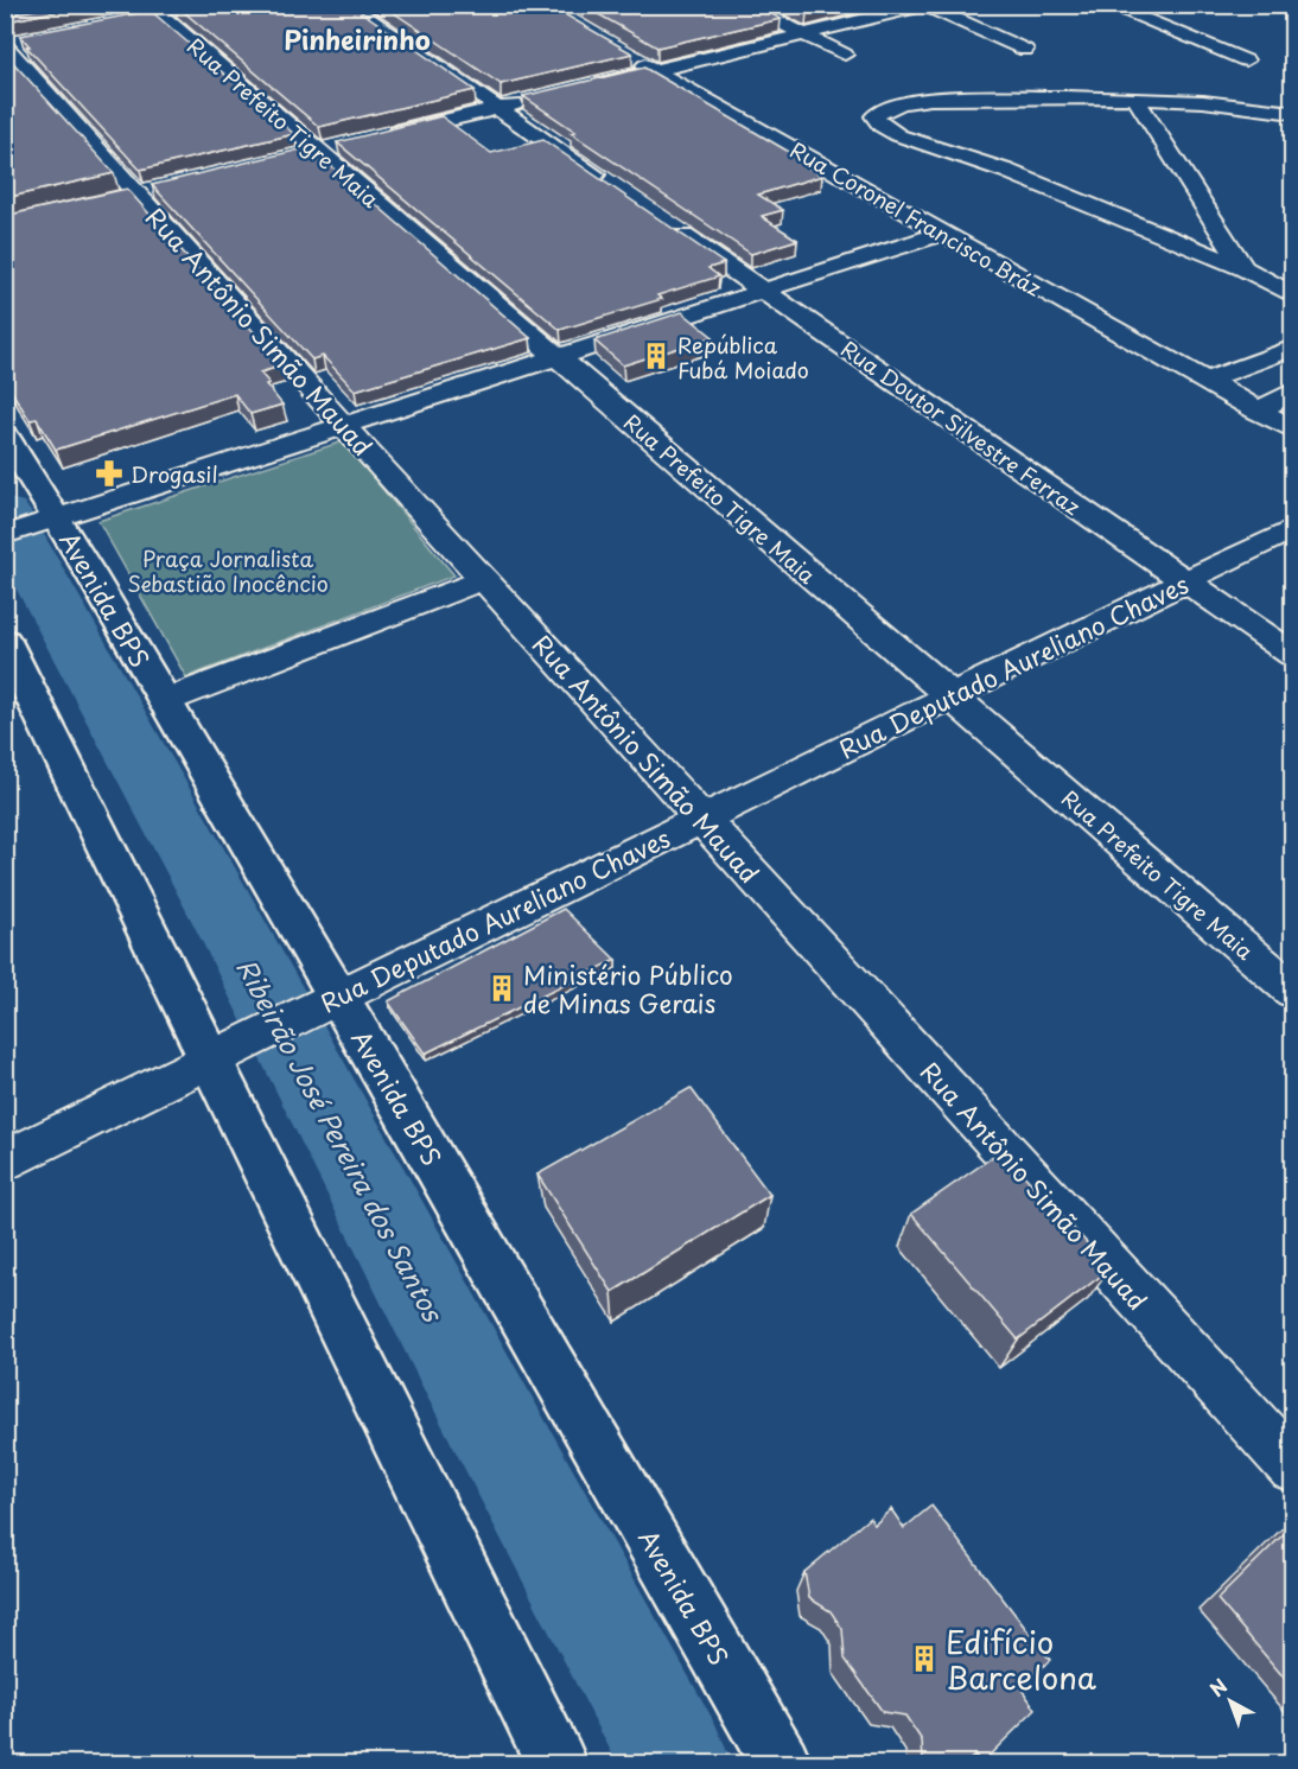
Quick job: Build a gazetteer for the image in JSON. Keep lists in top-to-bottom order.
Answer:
{
  "streets": {
    "main road": ["Avenida BPS"],
    "street": [
      "Rua Prefeito Tigre Maia",
      "Rua Coronel Francisco Bráz",
      "Rua Antônio Simão Mauad",
      "Rua Doutor Silvestre Ferraz",
      "Rua Deputado Aureliano Chaves"
    ]
  },
  "crossings": [
    ["Rua Prefeito Tigre Maia", "Rua Deputado Aureliano Chaves"],
    ["Rua Antônio Simão Mauad", "Rua Deputado Aureliano Chaves"],
    ["Rua Doutor Silvestre Ferraz", "Rua Deputado Aureliano Chaves"],
    ["Avenida BPS", "Rua Deputado Aureliano Chaves"]
  ],
  "districts": ["Pinheirinho"],
  "water": ["Ribeirão José Pereira dos Santos"],
  "parks": ["Praça Jornalista Sebastião Inocêncio"],
  "places": {
    "building": ["República Fubá Moiado", "Ministério Público de Minas Gerais", "Edifício Barcelona"],
    "pharmacy": ["Drogasil"]
  },
  "north": "top left"
}
